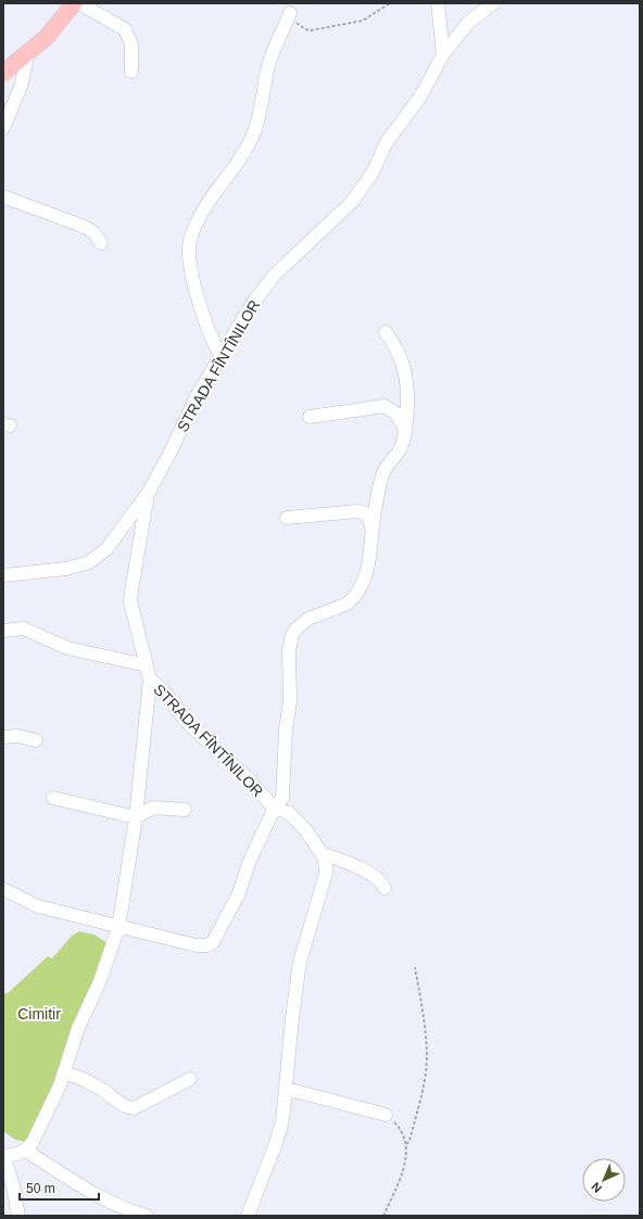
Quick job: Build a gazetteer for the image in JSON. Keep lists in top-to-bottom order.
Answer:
{
  "streets": {
    "street": ["STRADA FÎNTÎNILOR"]
  },
  "parks": ["Cimitir"],
  "scale_bar": "50 m",
  "north": "bottom left"
}
